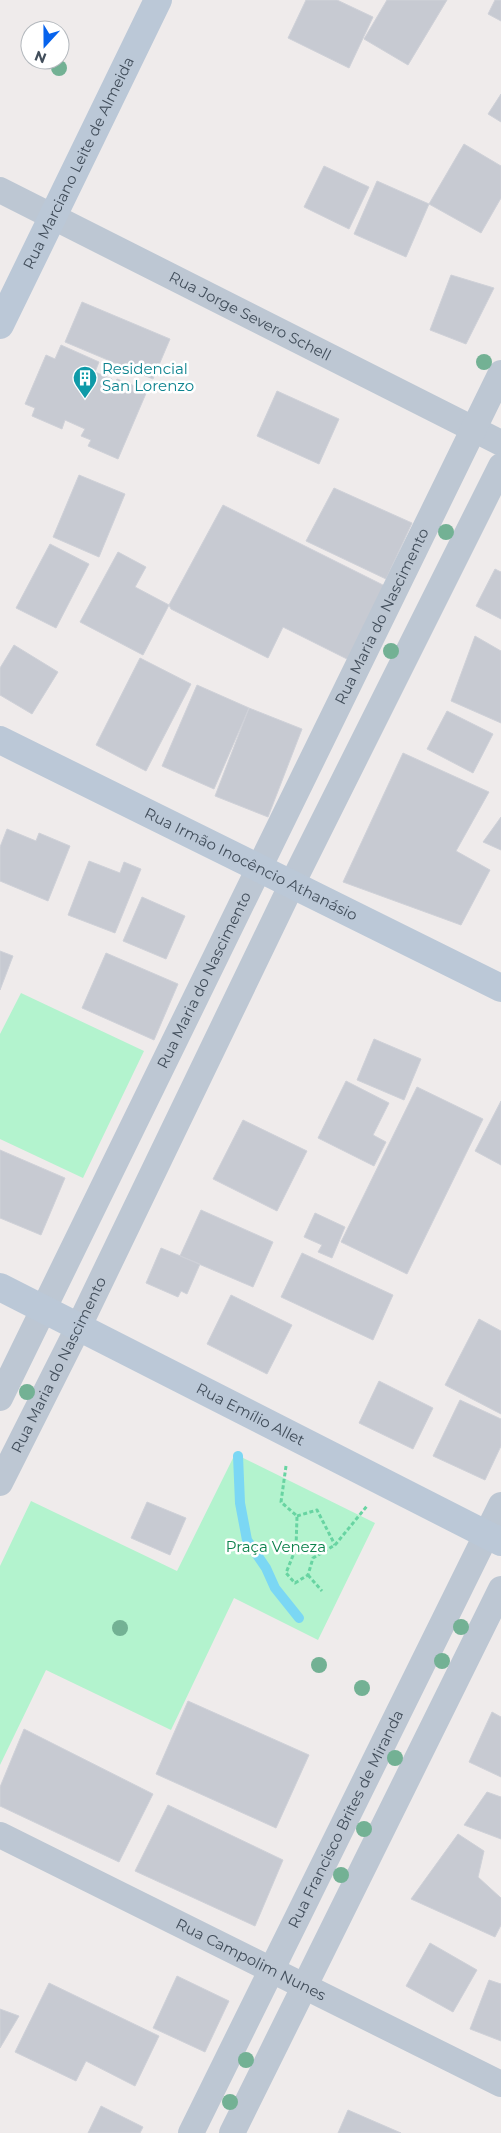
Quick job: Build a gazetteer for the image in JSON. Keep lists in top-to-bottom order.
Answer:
{
  "streets": {
    "street": [
      "Rua Marciano Leite de Almeida",
      "Rua Jorge Severo Schell",
      "Rua Maria do Nascimento",
      "Rua Irmão Inocêncio Athanásio",
      "Rua Emílio Allet",
      "Rua Francisco Brites de Miranda",
      "Rua Campolim Nunes"
    ]
  },
  "crossings": [
    ["Rua Marciano Leite de Almeida", "Rua Jorge Severo Schell"],
    ["Rua Jorge Severo Schell", "Rua Maria do Nascimento"],
    ["Rua Maria do Nascimento", "Rua Irmão Inocêncio Athanásio"],
    ["Rua Maria do Nascimento", "Rua Emílio Allet"],
    ["Rua Emílio Allet", "Rua Francisco Brites de Miranda"],
    ["Rua Francisco Brites de Miranda", "Rua Campolim Nunes"]
  ],
  "parks": ["Praça Veneza"],
  "places": {
    "building": ["Residencial San Lorenzo"]
  },
  "north": "bottom"
}
